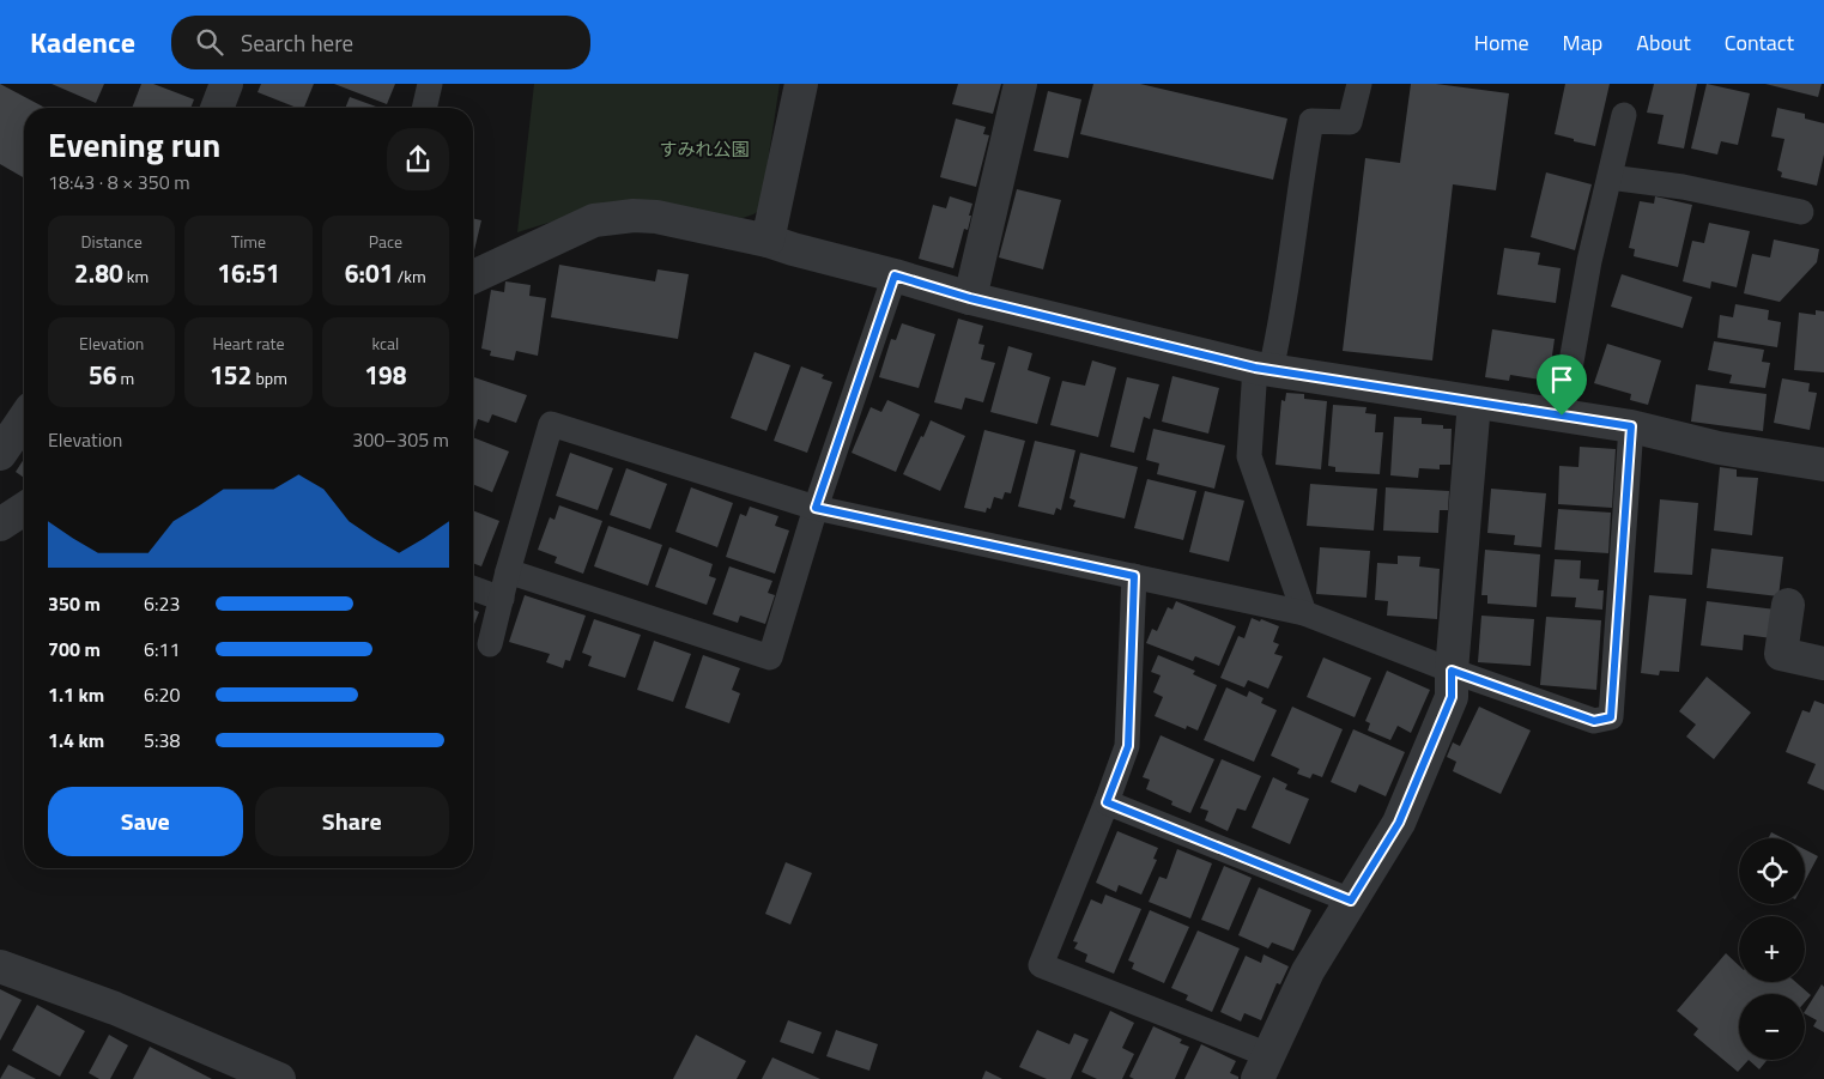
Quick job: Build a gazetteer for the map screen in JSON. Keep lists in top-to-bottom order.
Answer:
{
  "parks": ["すみれ公園"],
  "page": {
    "header": "Kadence",
    "search": "Search here",
    "nav": [
      "Home",
      "Map",
      "About",
      "Contact"
    ],
    "heading": ["Evening run", "18:43 · 8 × 350 m"],
    "stats": [
      ["Distance", "2.80 km"],
      ["Time", "16:51"],
      ["Pace", "6:01 /km"],
      ["Elevation", "56 m"],
      ["Heart rate", "152 bpm"],
      ["kcal", "198"]
    ],
    "chart": ["Elevation", "300–305 m"],
    "list": [
      {
        "name": "350 m",
        "note": "6:23"
      },
      {
        "name": "700 m",
        "note": "6:11"
      },
      {
        "name": "1.1 km",
        "note": "6:20"
      },
      {
        "name": "1.4 km",
        "note": "5:38"
      }
    ],
    "buttons": ["Save", "Share"],
    "map_buttons": ["+", "−"]
  }
}
